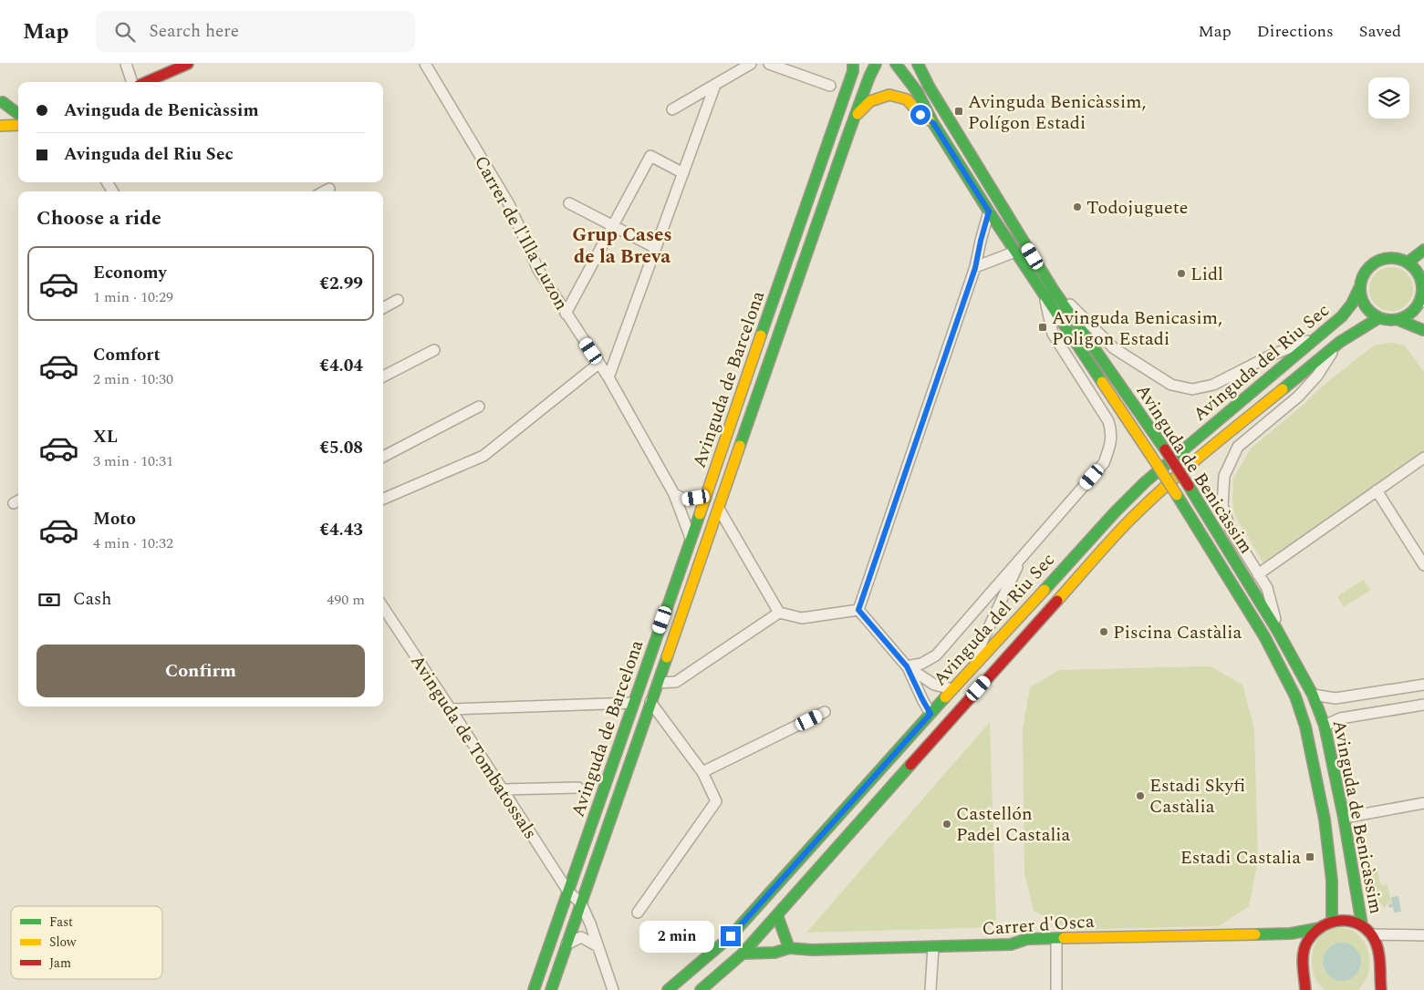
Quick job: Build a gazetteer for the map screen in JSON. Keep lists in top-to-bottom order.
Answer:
{
  "streets": {
    "main road": [
      "Avinguda del Riu Sec",
      "Avinguda de Barcelona",
      "Avinguda de Benicàssim",
      "Carrer d'Osca"
    ],
    "street": ["Carrer de l'Illa Luzon", "Avinguda de Tombatossals"]
  },
  "crossings": [
    ["Carrer de l'Illa Luzon", "Avinguda de Barcelona"],
    ["Avinguda del Riu Sec", "Carrer d'Osca"],
    ["Avinguda de Barcelona", "Avinguda de Benicàssim"],
    ["Avinguda de Barcelona", "Avinguda de Tombatossals"]
  ],
  "districts": ["Grup Cases de la Breva"],
  "places": {
    "transit": ["Avinguda Benicàssim, Polígon Estadi", "Avinguda Benicasim, Poligon Estadi", "Estadi Castalia"],
    "other": [
      "Todojuguete",
      "Lidl",
      "Piscina Castàlia",
      "Estadi Skyfi Castàlia",
      "Castellón Padel Castalia"
    ]
  },
  "legend": ["Fast", "Slow", "Jam"],
  "page": {
    "header": "Map",
    "search": "Search here",
    "nav": ["Map", "Directions", "Saved"],
    "banner": ["Avinguda de Benicàssim", "Avinguda del Riu Sec"],
    "heading": "Choose a ride",
    "list": [
      {
        "name": "Economy",
        "note": "1 min · 10:29",
        "value": "€2.99"
      },
      {
        "name": "Comfort",
        "note": "2 min · 10:30",
        "value": "€4.04"
      },
      {
        "name": "XL",
        "note": "3 min · 10:31",
        "value": "€5.08"
      },
      {
        "name": "Moto",
        "note": "4 min · 10:32",
        "value": "€4.43"
      }
    ],
    "pay": ["Cash", "490 m"],
    "buttons": "Confirm",
    "bubble": "2 min"
  }
}
